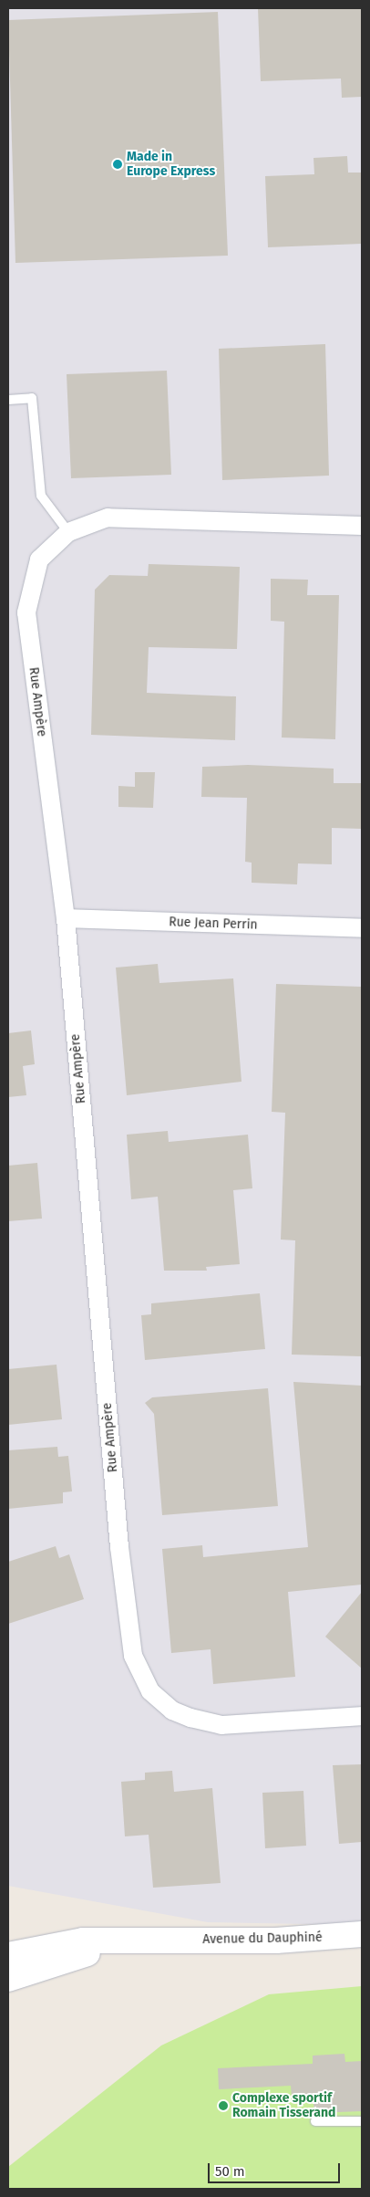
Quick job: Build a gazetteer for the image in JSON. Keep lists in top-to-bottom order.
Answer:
{
  "streets": {
    "main road": ["Avenue du Dauphiné"],
    "street": ["Rue Ampère", "Rue Jean Perrin"]
  },
  "crossings": [
    ["Rue Ampère", "Rue Jean Perrin"]
  ],
  "places": ["Made in Europe Express", "Complexe sportif Romain Tisserand"],
  "scale_bar": "50 m"
}
